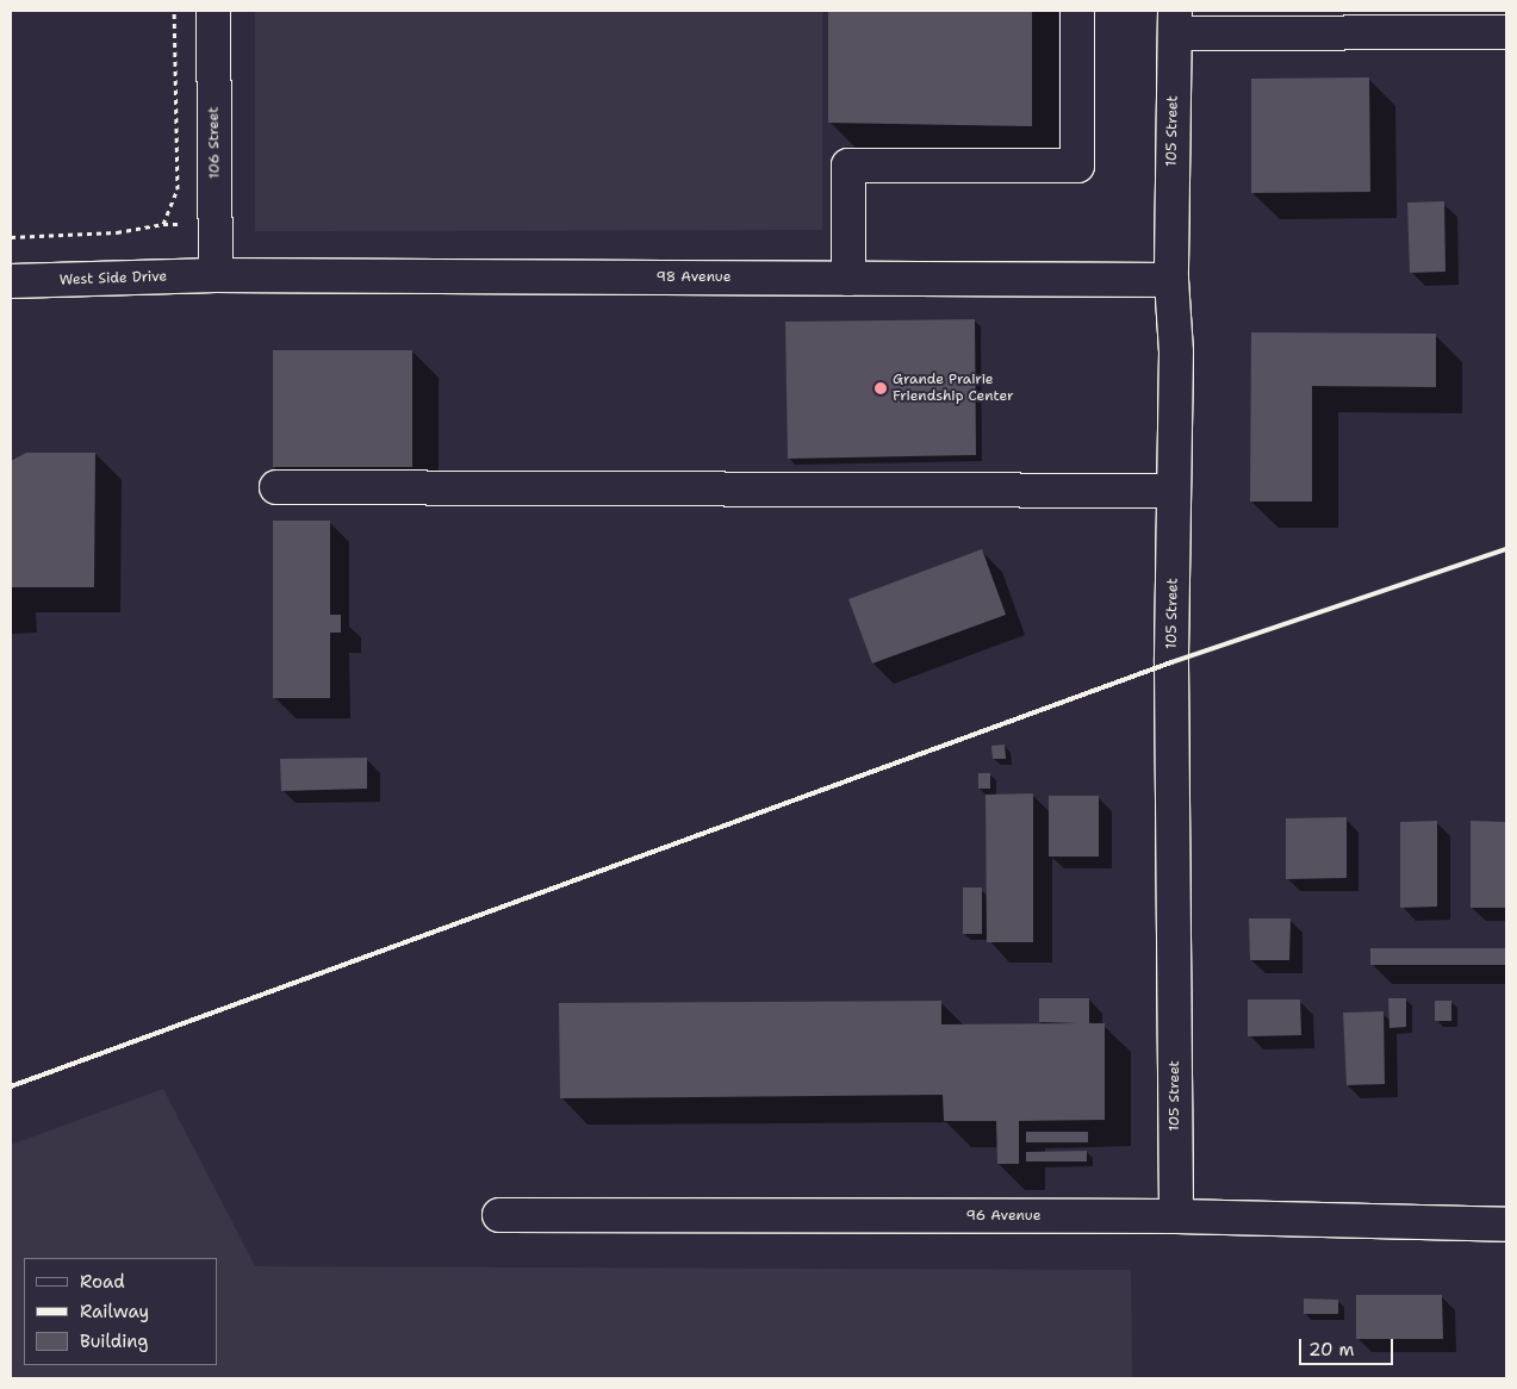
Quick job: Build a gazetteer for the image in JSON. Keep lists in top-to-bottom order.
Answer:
{
  "streets": {
    "street": [
      "105 Street",
      "106 Street",
      "98 Avenue",
      "West Side Drive",
      "96 Avenue"
    ]
  },
  "crossings": [
    ["105 Street", "98 Avenue"],
    ["105 Street", "96 Avenue"],
    ["106 Street", "98 Avenue"],
    ["106 Street", "West Side Drive"],
    ["98 Avenue", "West Side Drive"]
  ],
  "places": ["Grande Prairie Friendship Center"],
  "legend": ["Road", "Railway", "Building"],
  "scale_bar": "20 m"
}
